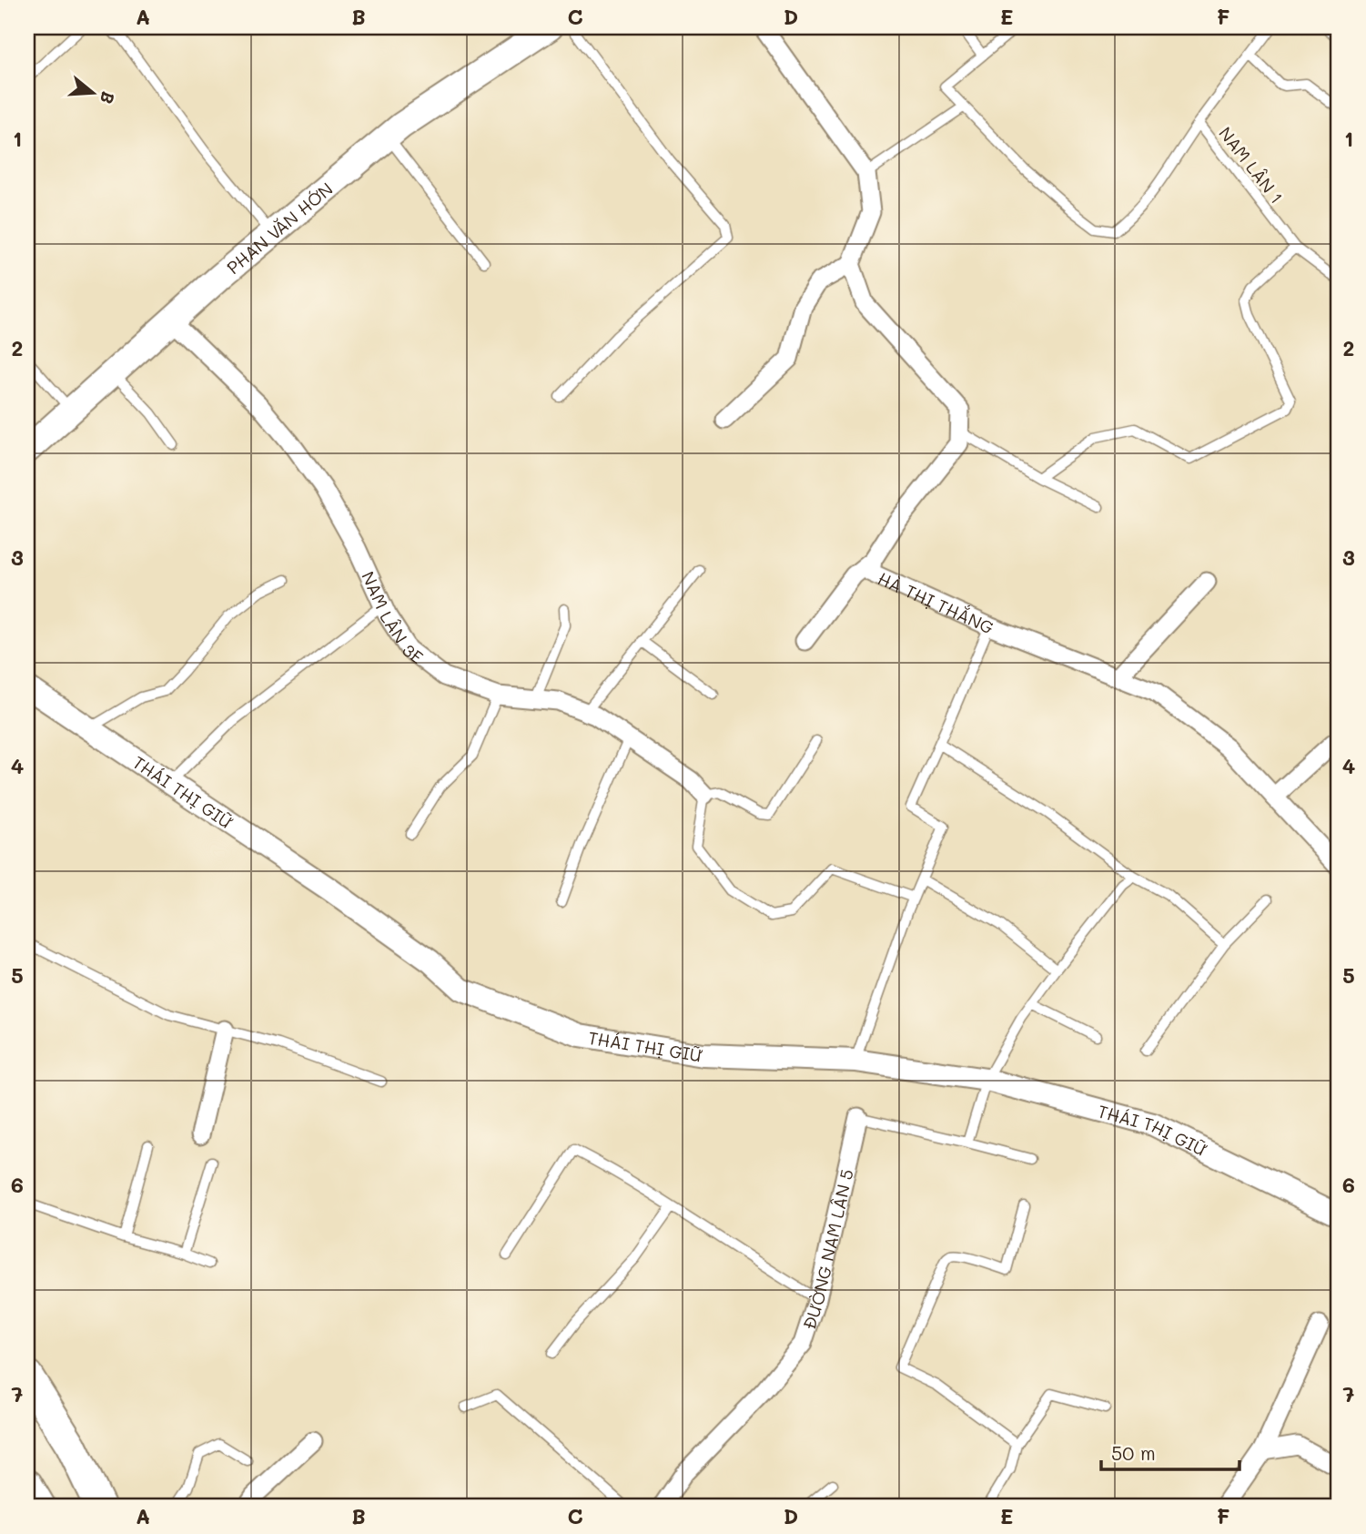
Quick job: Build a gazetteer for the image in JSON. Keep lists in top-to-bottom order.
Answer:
{
  "streets": {
    "main road": ["PHAN VĂN HỚN"],
    "street": [
      "HÀ THỊ THẮNG",
      "NAM LÂN 3E",
      "THÁI THỊ GIỮ",
      "ĐƯỜNG NAM LÂN 5"
    ],
    "lane": ["NAM LÂN 1"]
  },
  "crossings": [
    ["PHAN VĂN HỚN", "NAM LÂN 3E"]
  ],
  "scale_bar": "50 m",
  "north": "right",
  "grid": {
    "columns": [
      "A",
      "B",
      "C",
      "D",
      "E",
      "F"
    ],
    "rows": [
      "1",
      "2",
      "3",
      "4",
      "5",
      "6",
      "7"
    ]
  }
}
